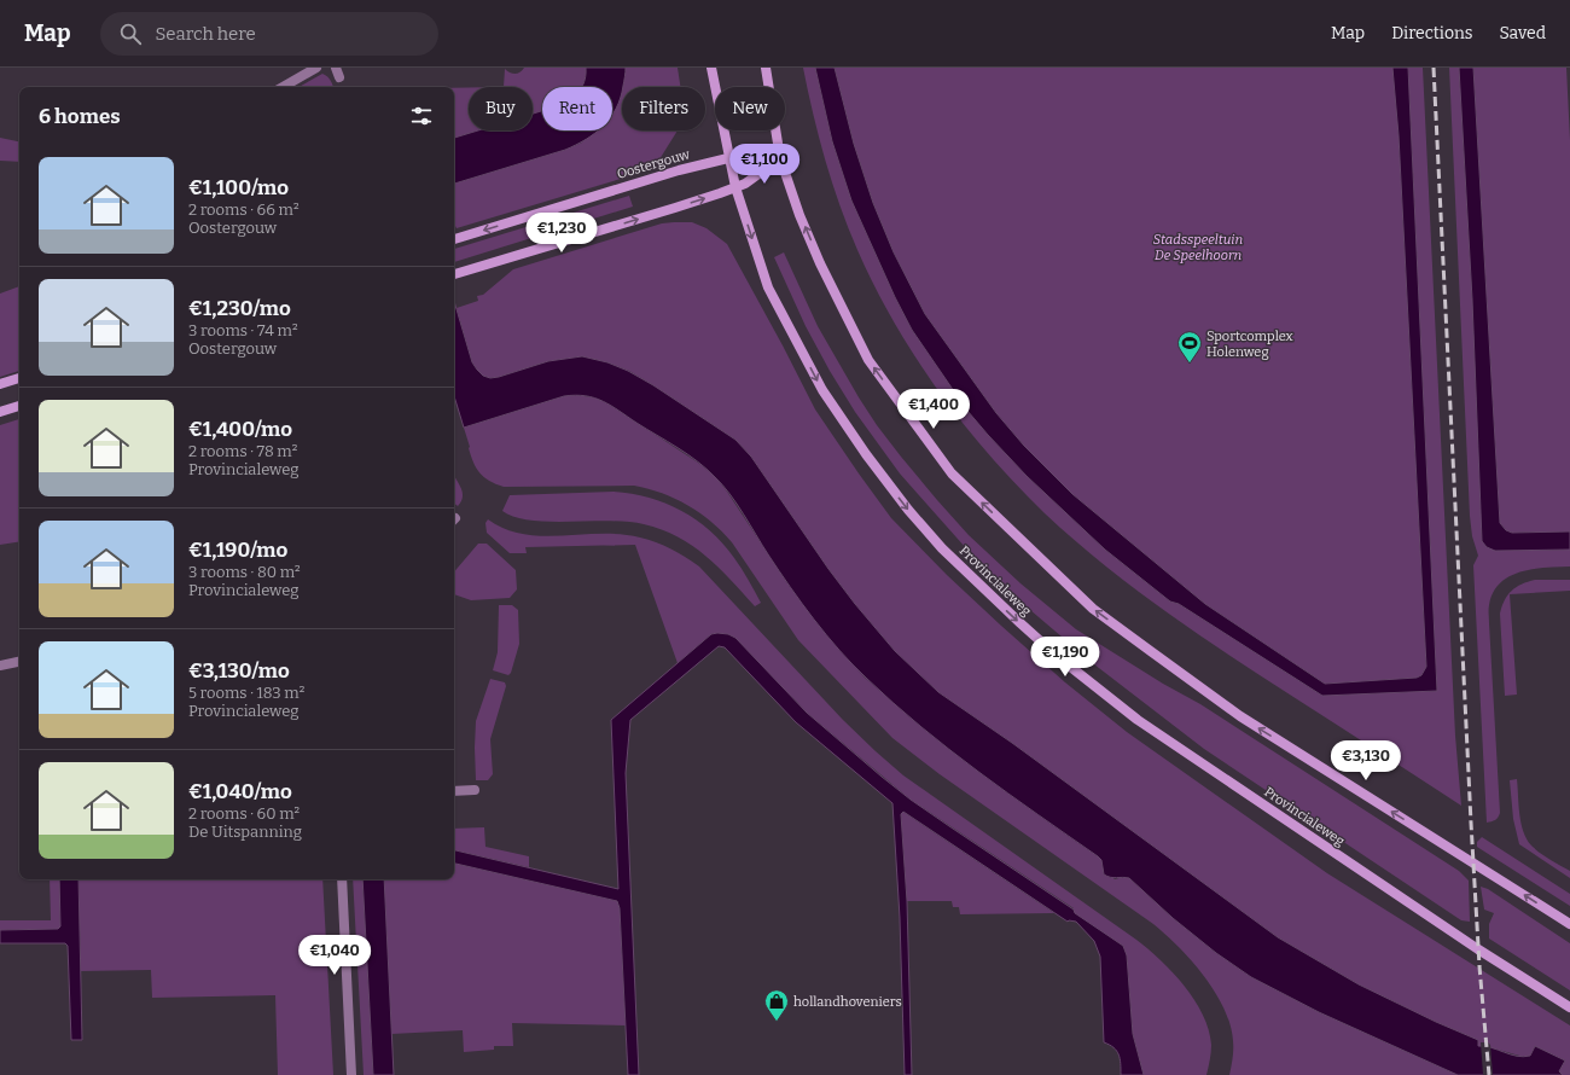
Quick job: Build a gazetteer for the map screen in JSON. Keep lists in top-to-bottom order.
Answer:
{
  "streets": {
    "main road": ["Oostergouw", "Provincialeweg"]
  },
  "crossings": [
    ["Oostergouw", "Provincialeweg"]
  ],
  "parks": ["Stadsspeeltuin De Speelhoorn"],
  "places": {
    "sports": ["Sportcomplex Holenweg"],
    "shop": ["hollandhoveniers"]
  },
  "page": {
    "header": "Map",
    "search": "Search here",
    "nav": ["Map", "Directions", "Saved"],
    "chip": [
      "Buy",
      "Rent",
      "Filters",
      "New"
    ],
    "heading": "6 homes",
    "price": [
      "€1,100",
      "€1,230",
      "€1,400",
      "€1,190",
      "€3,130",
      "€1,040"
    ],
    "list": [
      {
        "name": "€1,100/mo",
        "note": "2 rooms · 66 m² · Oostergouw"
      },
      {
        "name": "€1,230/mo",
        "note": "3 rooms · 74 m² · Oostergouw"
      },
      {
        "name": "€1,400/mo",
        "note": "2 rooms · 78 m² · Provincialeweg"
      },
      {
        "name": "€1,190/mo",
        "note": "3 rooms · 80 m² · Provincialeweg"
      },
      {
        "name": "€3,130/mo",
        "note": "5 rooms · 183 m² · Provincialeweg"
      },
      {
        "name": "€1,040/mo",
        "note": "2 rooms · 60 m² · De Uitspanning"
      }
    ]
  }
}
